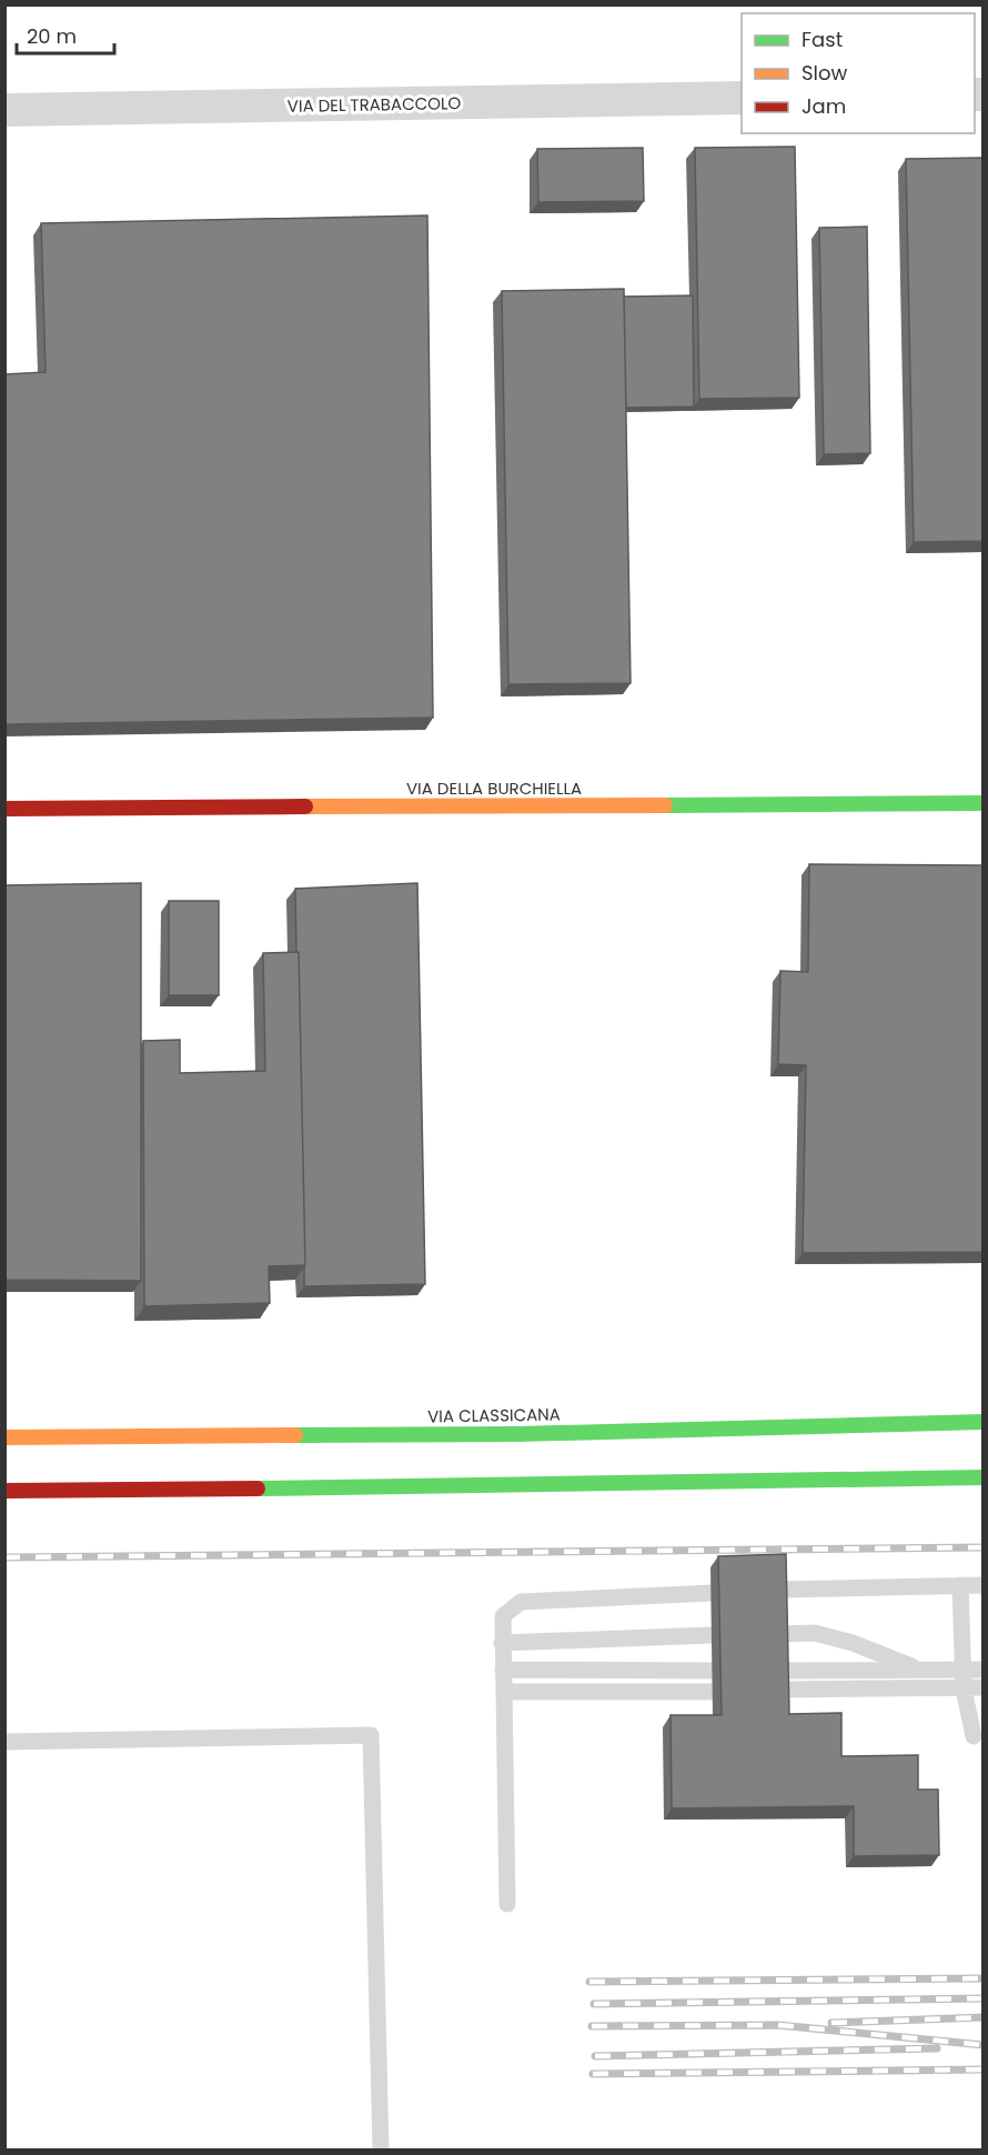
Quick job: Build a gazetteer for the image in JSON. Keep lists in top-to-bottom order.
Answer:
{
  "streets": {
    "main road": ["VIA DELLA BURCHIELLA", "VIA CLASSICANA"],
    "street": ["VIA DEL TRABACCOLO"]
  },
  "legend": ["Fast", "Slow", "Jam"],
  "scale_bar": "20 m"
}
